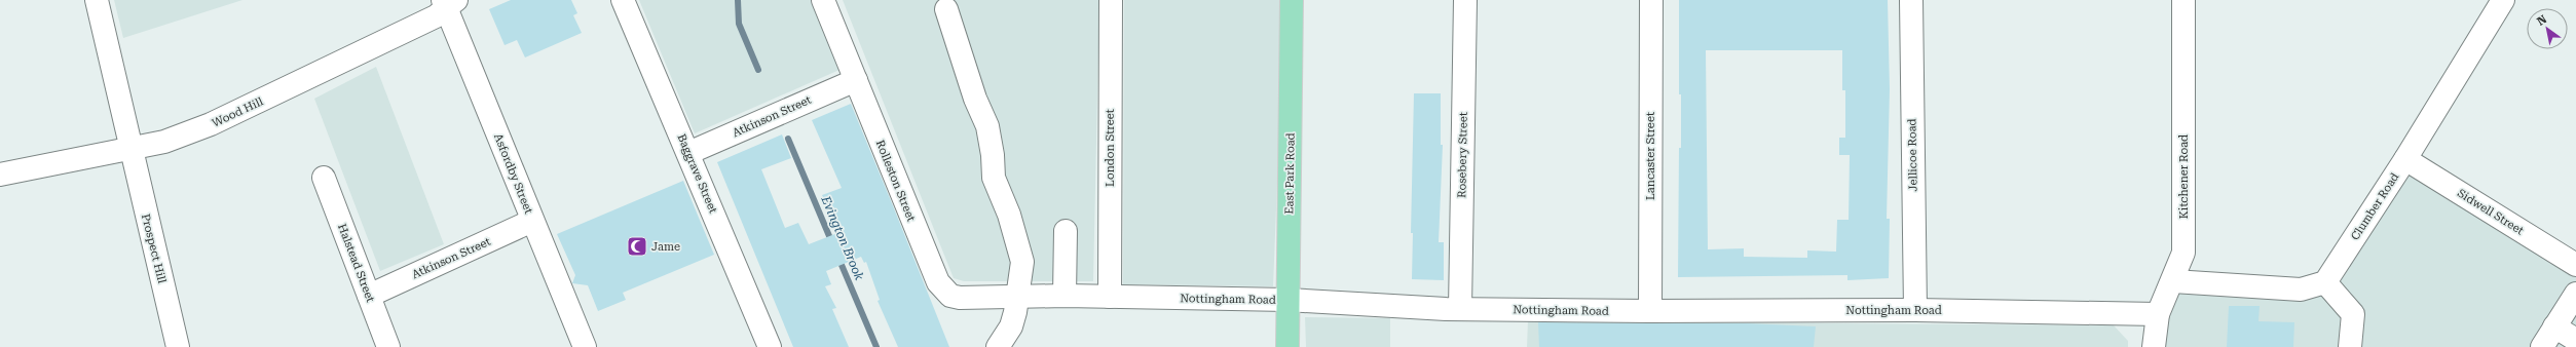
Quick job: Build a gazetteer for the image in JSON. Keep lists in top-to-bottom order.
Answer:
{
  "streets": {
    "main road": ["East Park Road"],
    "street": [
      "Wood Hill",
      "Atkinson Street",
      "London Street",
      "Rosebery Street",
      "Jellicoe Road",
      "Lancaster Street",
      "Asfordby Street",
      "Baggrave Street",
      "Kitchener Road",
      "Rolleston Street",
      "Clumber Road",
      "Sidwell Street",
      "Prospect Hill",
      "Halstead Street",
      "Nottingham Road"
    ]
  },
  "crossings": [
    ["Wood Hill", "Asfordby Street"],
    ["Wood Hill", "Prospect Hill"],
    ["Atkinson Street", "Asfordby Street"],
    ["Atkinson Street", "Baggrave Street"],
    ["Atkinson Street", "Rolleston Street"],
    ["Atkinson Street", "Halstead Street"],
    ["London Street", "Nottingham Road"],
    ["Rosebery Street", "Nottingham Road"],
    ["Jellicoe Road", "Nottingham Road"],
    ["Lancaster Street", "Nottingham Road"],
    ["East Park Road", "Nottingham Road"],
    ["Kitchener Road", "Nottingham Road"],
    ["Rolleston Street", "Nottingham Road"],
    ["Clumber Road", "Sidwell Street"]
  ],
  "water": ["Evington Brook"],
  "places": {
    "mosque": ["Jame"]
  },
  "north": "top left"
}
